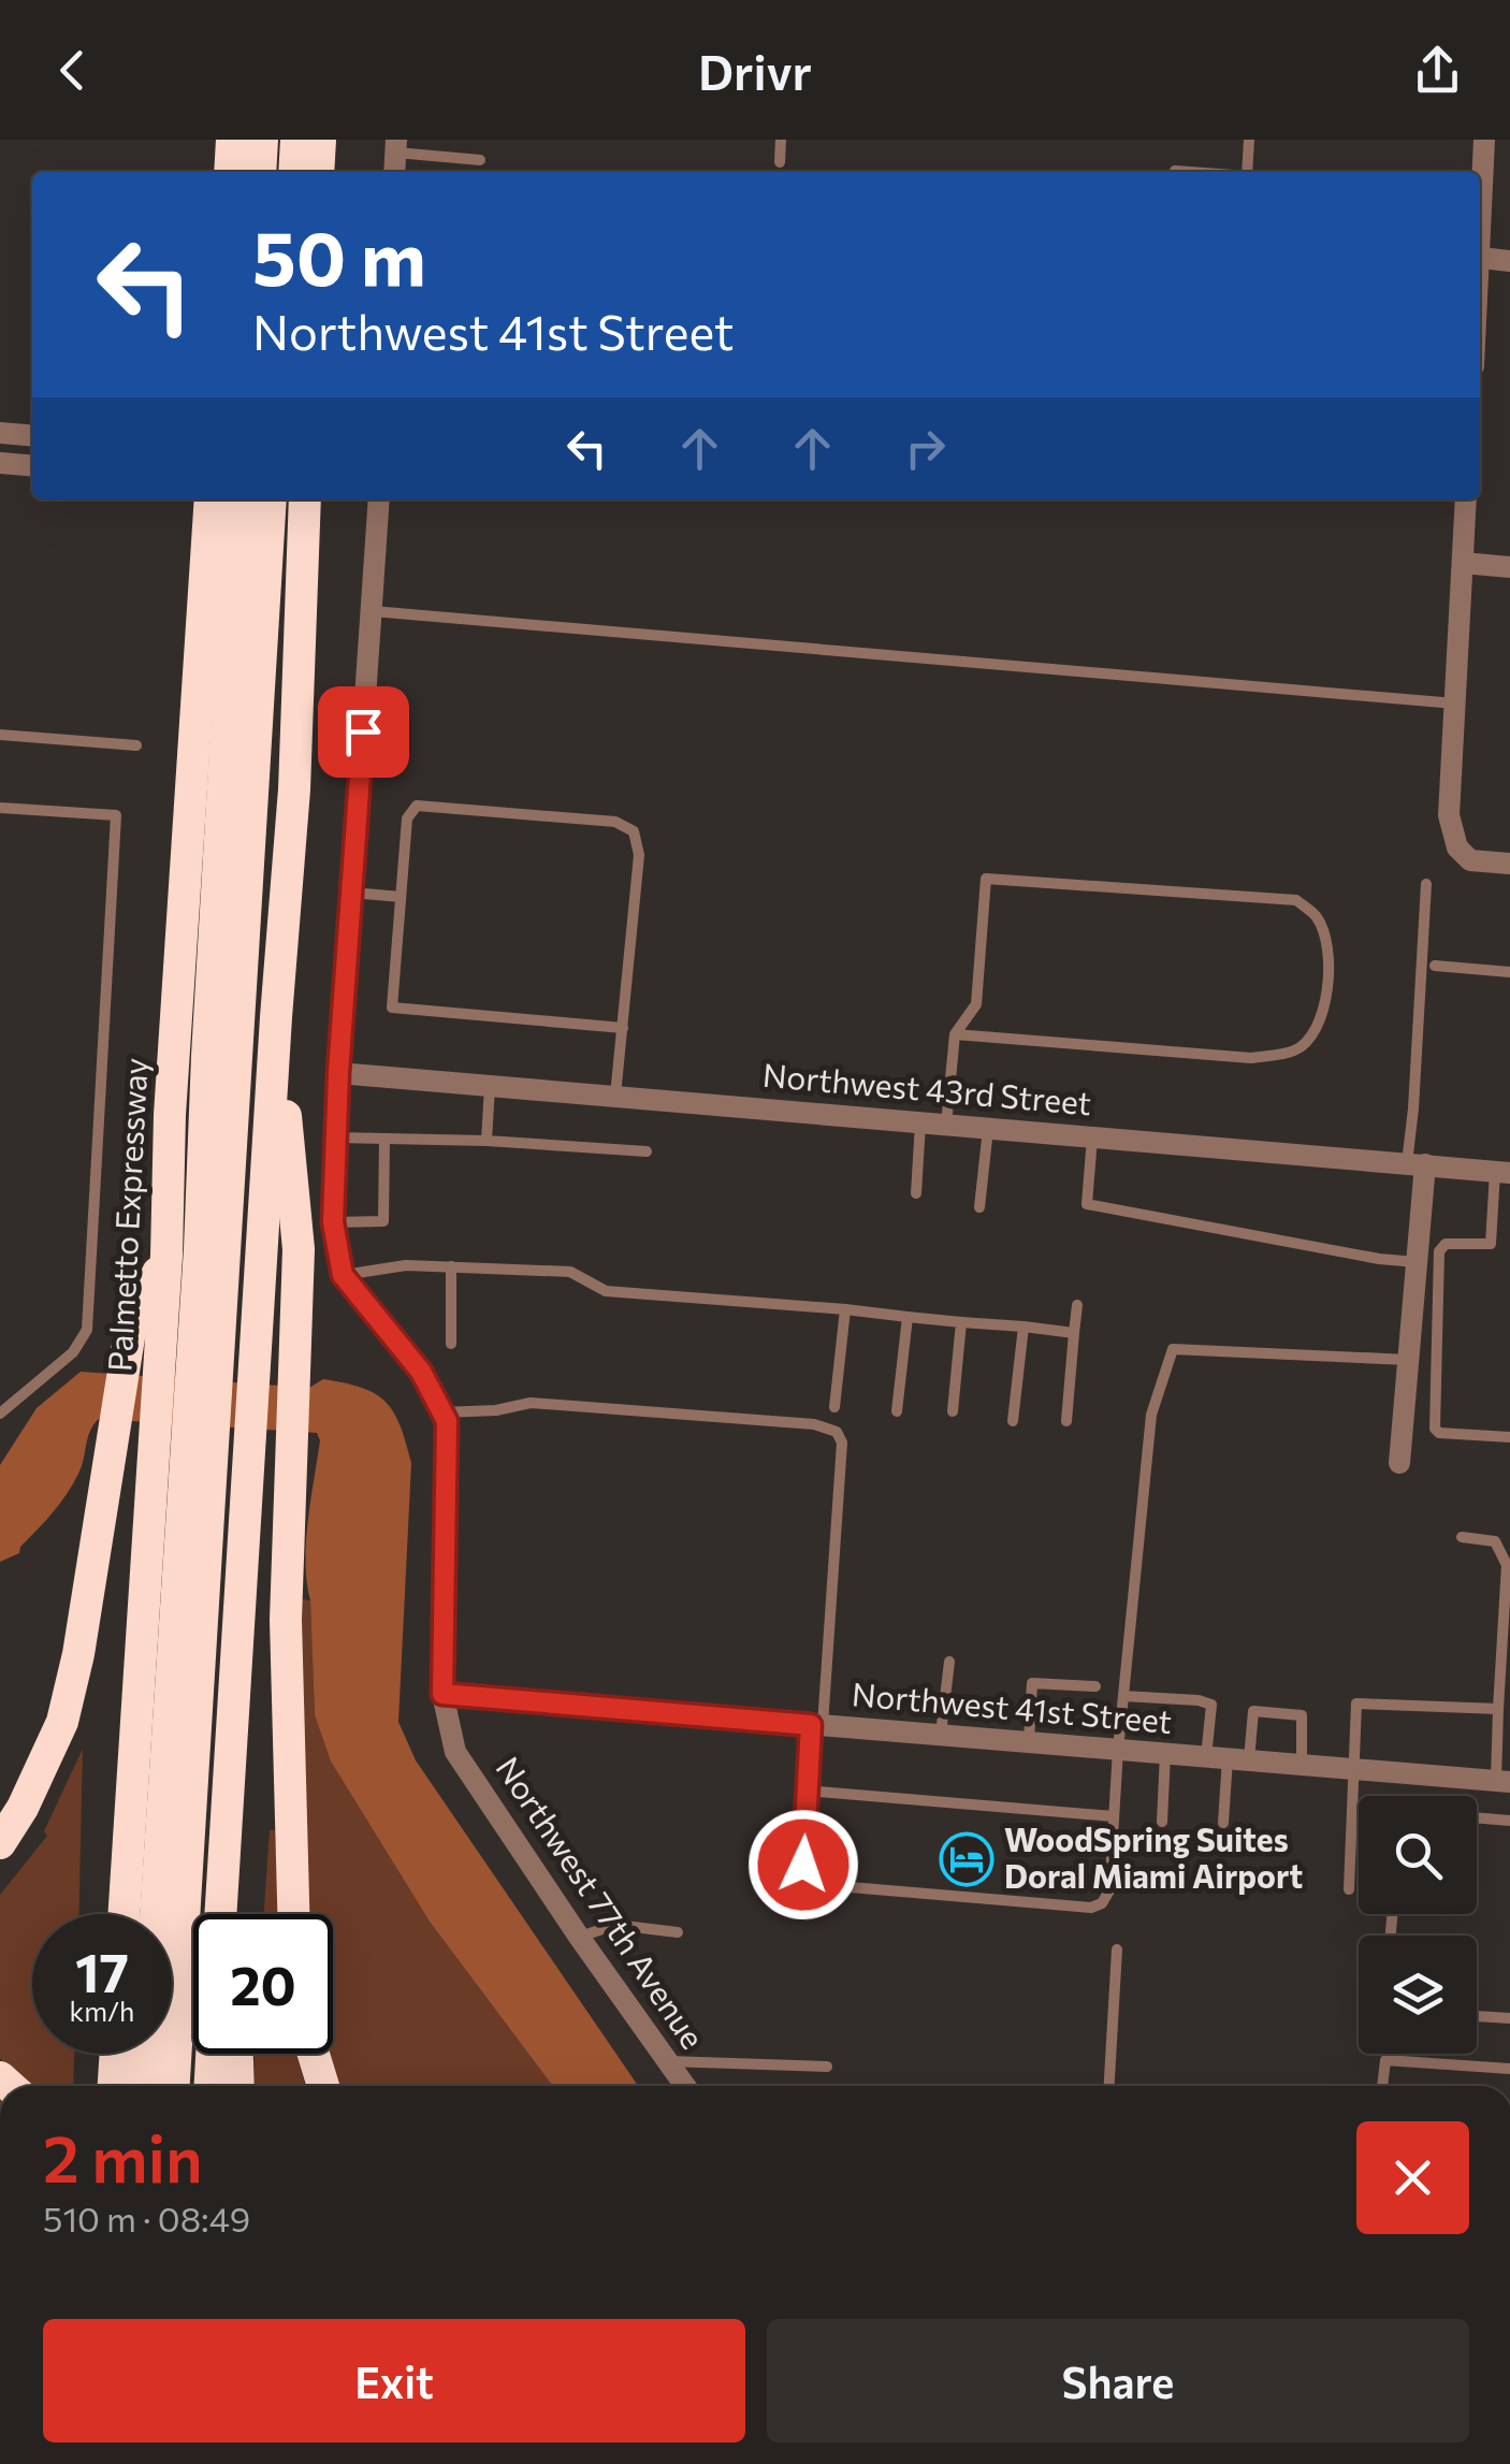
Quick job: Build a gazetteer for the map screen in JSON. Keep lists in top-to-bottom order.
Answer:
{
  "streets": {
    "highway": ["Palmetto Expressway"],
    "street": ["Northwest 43rd Street", "Northwest 41st Street", "Northwest 77th Avenue"]
  },
  "crossings": [
    ["Northwest 43rd Street", "Northwest 77th Avenue"],
    ["Northwest 41st Street", "Northwest 77th Avenue"]
  ],
  "places": {
    "hotel": ["WoodSpring Suites Doral Miami Airport"]
  },
  "page": {
    "header": "Drivr",
    "turn": ["50 m", "Northwest 41st Street"],
    "speed": "17 km/h",
    "limit": "20",
    "heading": ["2 min", "510 m · 08:49"],
    "buttons": ["Exit", "Share"]
  }
}
